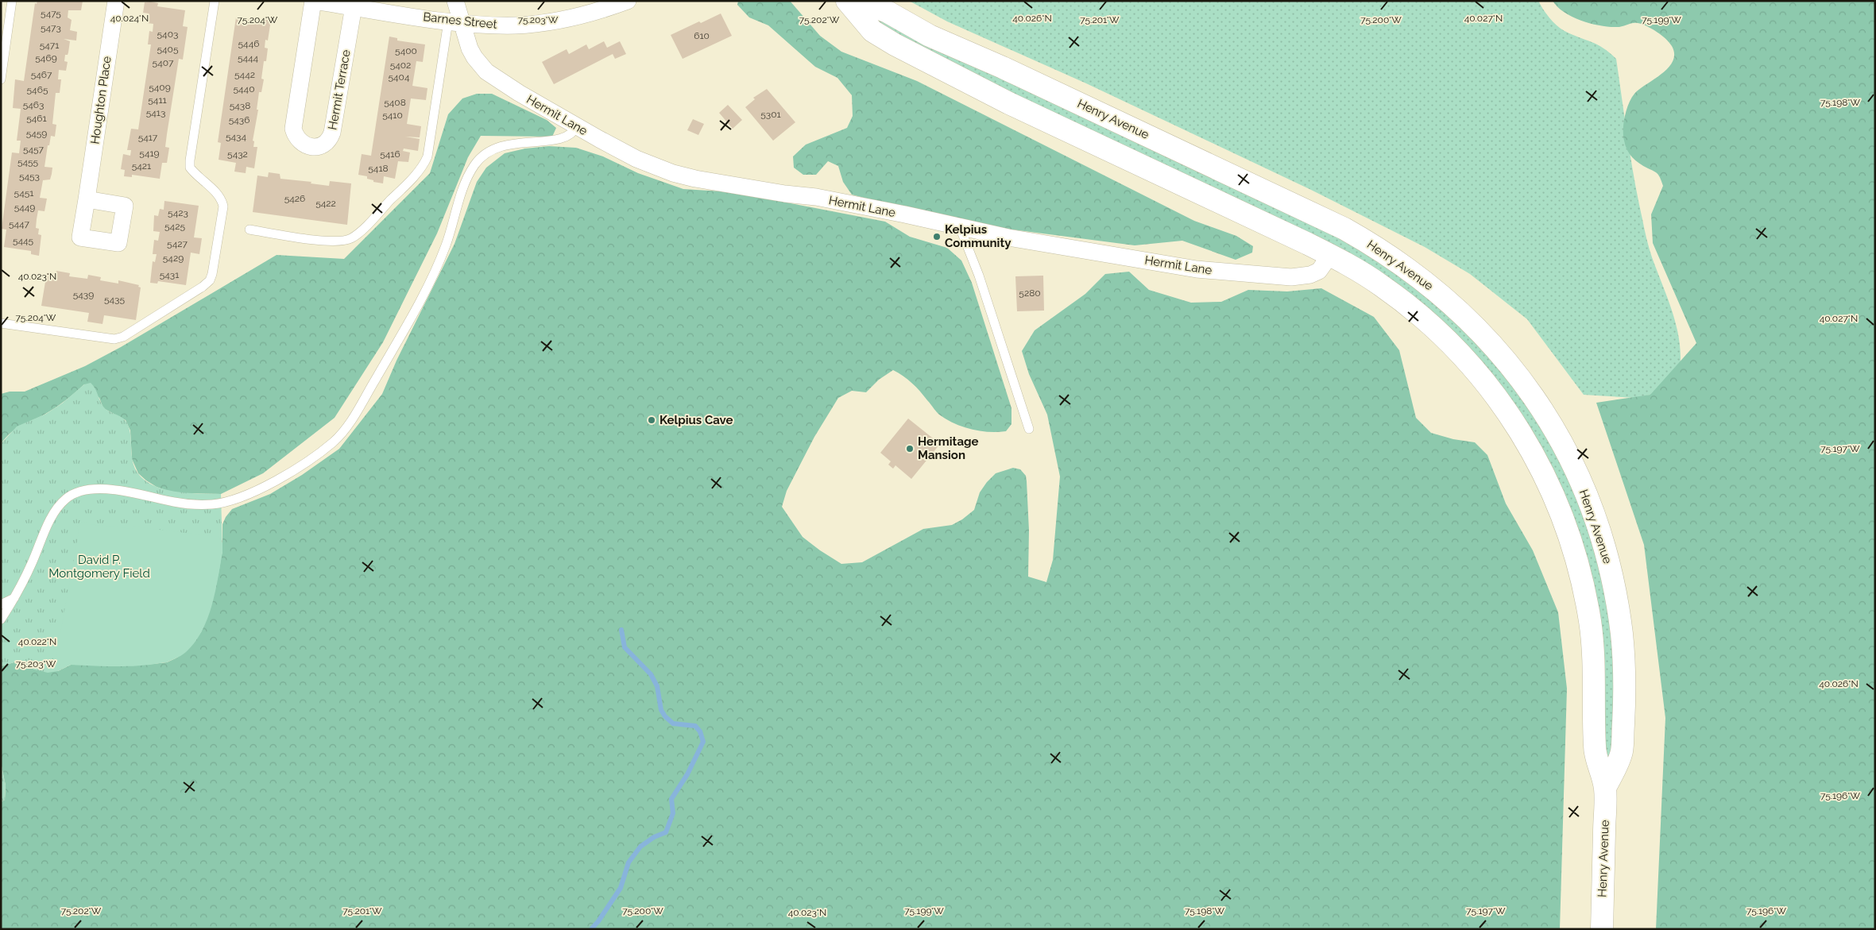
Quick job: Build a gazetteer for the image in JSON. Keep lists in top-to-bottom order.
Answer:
{
  "streets": {
    "main road": ["Henry Avenue"],
    "street": [
      "Barnes Street",
      "Hermit Terrace",
      "Houghton Place",
      "Hermit Lane"
    ]
  },
  "crossings": [
    ["Barnes Street", "Hermit Terrace"],
    ["Barnes Street", "Hermit Lane"],
    ["Hermit Lane", "Henry Avenue"]
  ],
  "parks": ["David P. Montgomery Field"],
  "places": ["Kelpius Community", "Kelpius Cave", "Hermitage Mansion"],
  "house_numbers": [
    "5475",
    "5473",
    "5403",
    "610",
    "5446",
    "5471",
    "5405",
    "5400",
    "5469",
    "5444",
    "5407",
    "5402",
    "5467",
    "5442",
    "5404",
    "5409",
    "5440",
    "5465",
    "5411",
    "5408",
    "5463",
    "5438",
    "5413",
    "5301",
    "5410",
    "5461",
    "5436",
    "5459",
    "5434",
    "5417",
    "5457",
    "5419",
    "5432",
    "5416",
    "5455",
    "5421",
    "5418",
    "5453",
    "5451",
    "5426",
    "5422",
    "5449",
    "5423",
    "5447",
    "5425",
    "5445",
    "5427",
    "5429",
    "5431",
    "5280",
    "5439",
    "5435"
  ],
  "coordinates": [
    "40.024°N",
    "40.026°N",
    "40.027°N",
    "75.204°W",
    "75.203°W",
    "75.202°W",
    "75.201°W",
    "75.200°W",
    "75.199°W",
    "75.198°W",
    "40.023°N",
    "75.197°W",
    "40.022°N",
    "75.196°W"
  ]
}
